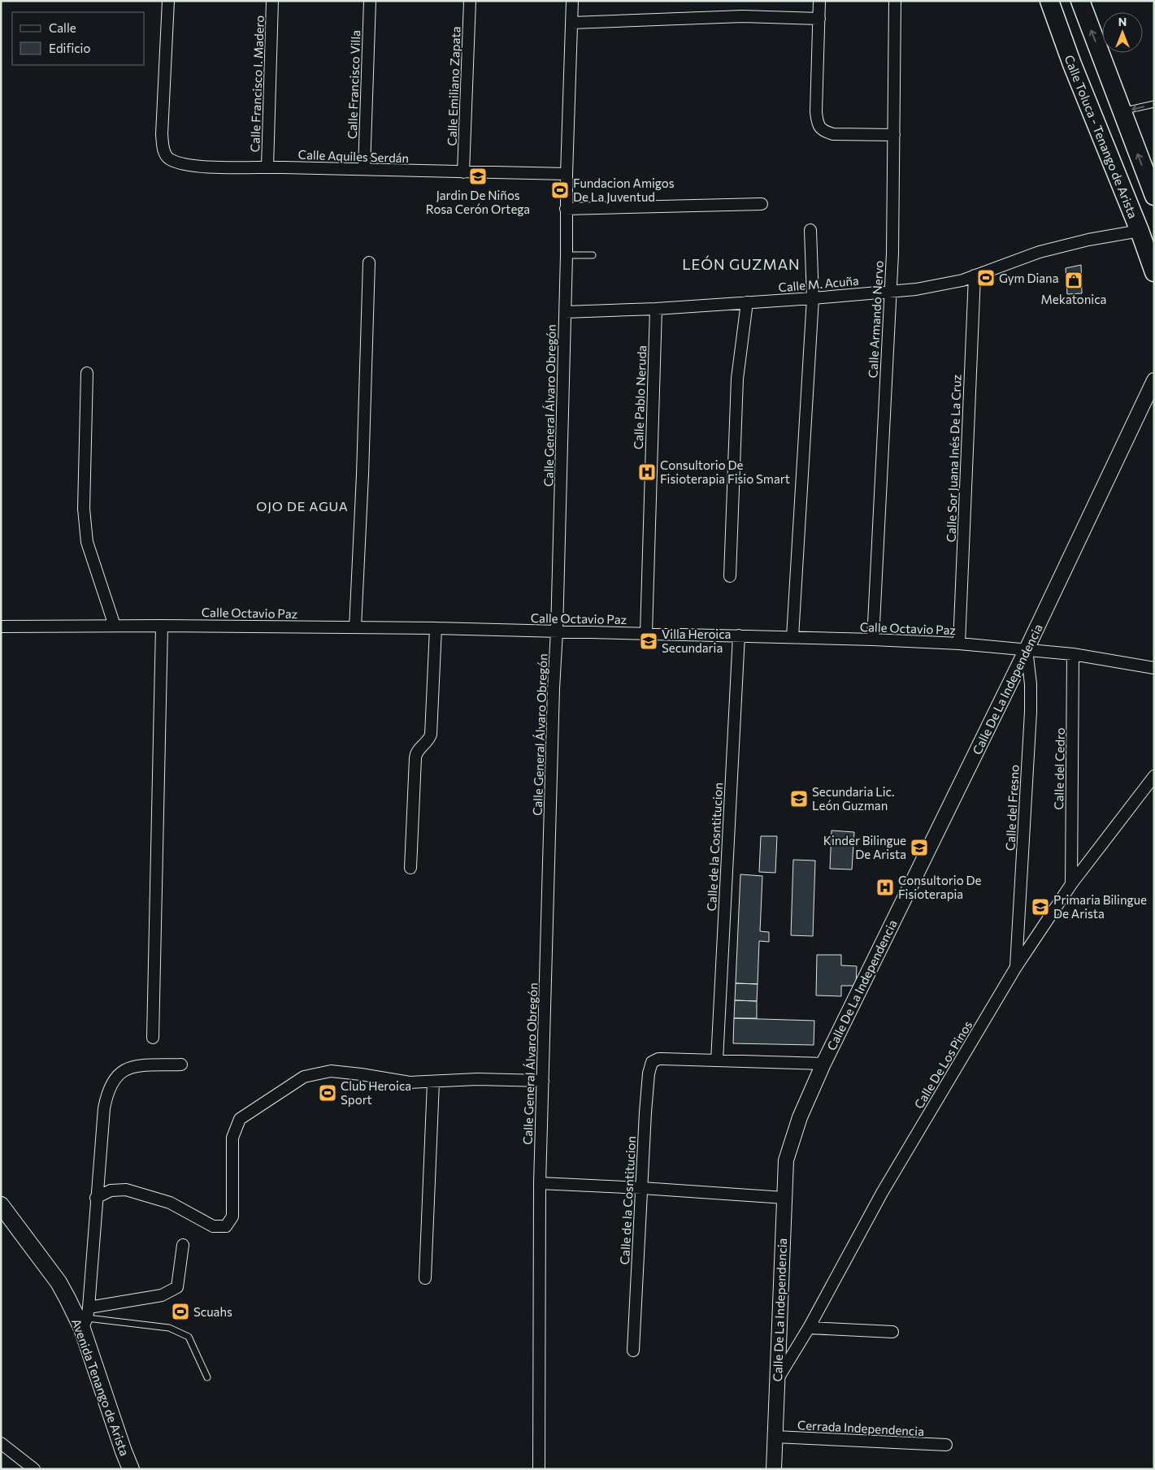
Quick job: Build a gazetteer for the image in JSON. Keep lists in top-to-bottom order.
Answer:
{
  "streets": {
    "main road": ["Calle Toluca - Tenango de Arista", "Avenida Tenango de Arista"],
    "street": [
      "Calle Francisco I. Madero",
      "Calle Francisco Villa",
      "Calle Emiliano Zapata",
      "Calle Aquiles Serdán",
      "Calle M. Acuña",
      "Calle Armando Nervo",
      "Calle Pablo Neruda",
      "Calle General Álvaro Obregón",
      "Calle Sor Juana Inés De La Cruz",
      "Calle Octavio Paz",
      "Calle De La Independencia",
      "Calle del Cedro",
      "Calle del Fresno",
      "Calle de la Cosntitucion",
      "Calle De Los Pinos",
      "Cerrada Independencia"
    ]
  },
  "crossings": [
    ["Calle Francisco I. Madero", "Calle Aquiles Serdán"],
    ["Calle Francisco Villa", "Calle Aquiles Serdán"],
    ["Calle Emiliano Zapata", "Calle Aquiles Serdán"],
    ["Calle Toluca - Tenango de Arista", "Calle M. Acuña"],
    ["Calle Aquiles Serdán", "Calle General Álvaro Obregón"],
    ["Calle M. Acuña", "Calle Armando Nervo"],
    ["Calle M. Acuña", "Calle Pablo Neruda"],
    ["Calle M. Acuña", "Calle General Álvaro Obregón"],
    ["Calle M. Acuña", "Calle Sor Juana Inés De La Cruz"],
    ["Calle Armando Nervo", "Calle Octavio Paz"],
    ["Calle Pablo Neruda", "Calle Octavio Paz"],
    ["Calle General Álvaro Obregón", "Calle Octavio Paz"],
    ["Calle Sor Juana Inés De La Cruz", "Calle Octavio Paz"],
    ["Calle Octavio Paz", "Calle De La Independencia"],
    ["Calle Octavio Paz", "Calle del Cedro"],
    ["Calle Octavio Paz", "Calle del Fresno"],
    ["Calle Octavio Paz", "Calle de la Cosntitucion"],
    ["Calle De La Independencia", "Calle del Fresno"],
    ["Calle De La Independencia", "Calle De Los Pinos"],
    ["Calle De La Independencia", "Cerrada Independencia"],
    ["Calle del Cedro", "Calle De Los Pinos"],
    ["Calle del Fresno", "Calle De Los Pinos"]
  ],
  "districts": ["LEÓN GUZMAN", "OJO DE AGUA"],
  "places": {
    "school or university": [
      "Jardin De Niños Rosa Cerón Ortega",
      "Villa Heroica Secundaria",
      "Secundaria Lic. León Guzman",
      "Kinder Bilingue De Arista",
      "Primaria Bilingue De Arista"
    ],
    "sports": [
      "Fundacion Amigos De La Juventud",
      "Gym Diana",
      "Club Heroica Sport",
      "Scuahs"
    ],
    "shop": ["Mekatonica"],
    "hospital": ["Consultorio De Fisioterapia Fisio Smart", "Consultorio De Fisioterapia"]
  },
  "legend": ["Calle", "Edificio"],
  "north": "top"
}
